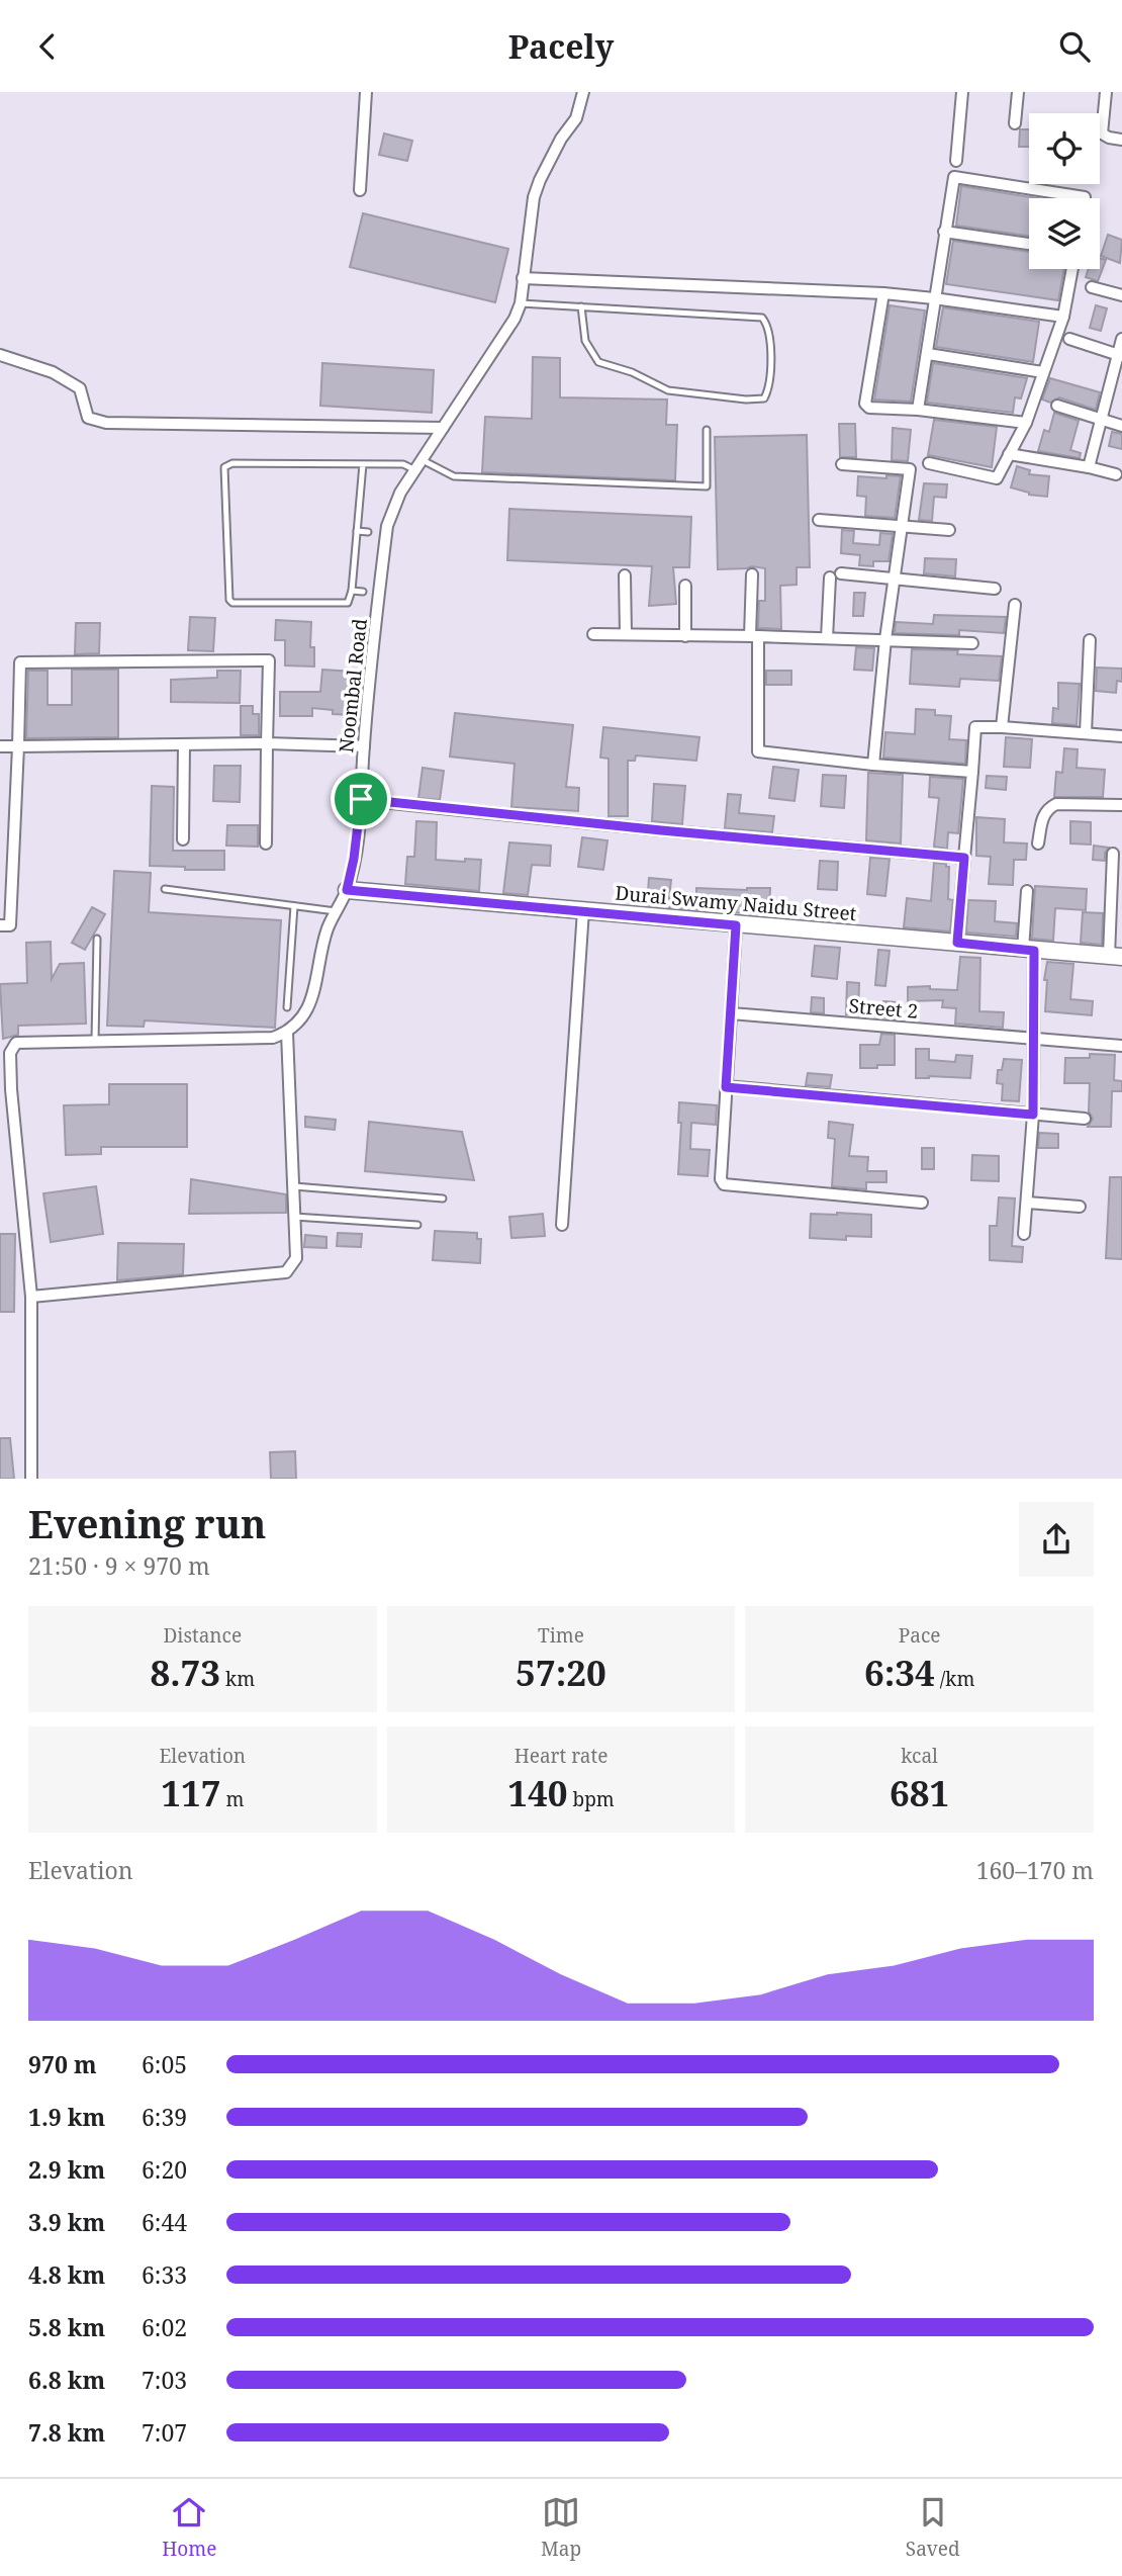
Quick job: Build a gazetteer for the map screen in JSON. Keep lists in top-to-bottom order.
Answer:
{
  "streets": {
    "street": ["Noombal Road", "Durai Swamy Naidu Street", "Street 2"]
  },
  "crossings": [
    ["Noombal Road", "Durai Swamy Naidu Street"]
  ],
  "page": {
    "header": "Pacely",
    "heading": ["Evening run", "21:50 · 9 × 970 m"],
    "stats": [
      ["Distance", "8.73 km"],
      ["Time", "57:20"],
      ["Pace", "6:34 /km"],
      ["Elevation", "117 m"],
      ["Heart rate", "140 bpm"],
      ["kcal", "681"]
    ],
    "chart": ["Elevation", "160–170 m"],
    "list": [
      {
        "name": "970 m",
        "note": "6:05"
      },
      {
        "name": "1.9 km",
        "note": "6:39"
      },
      {
        "name": "2.9 km",
        "note": "6:20"
      },
      {
        "name": "3.9 km",
        "note": "6:44"
      },
      {
        "name": "4.8 km",
        "note": "6:33"
      },
      {
        "name": "5.8 km",
        "note": "6:02"
      },
      {
        "name": "6.8 km",
        "note": "7:03"
      },
      {
        "name": "7.8 km",
        "note": "7:07"
      }
    ],
    "tabs": ["Home", "Map", "Saved"]
  }
}
